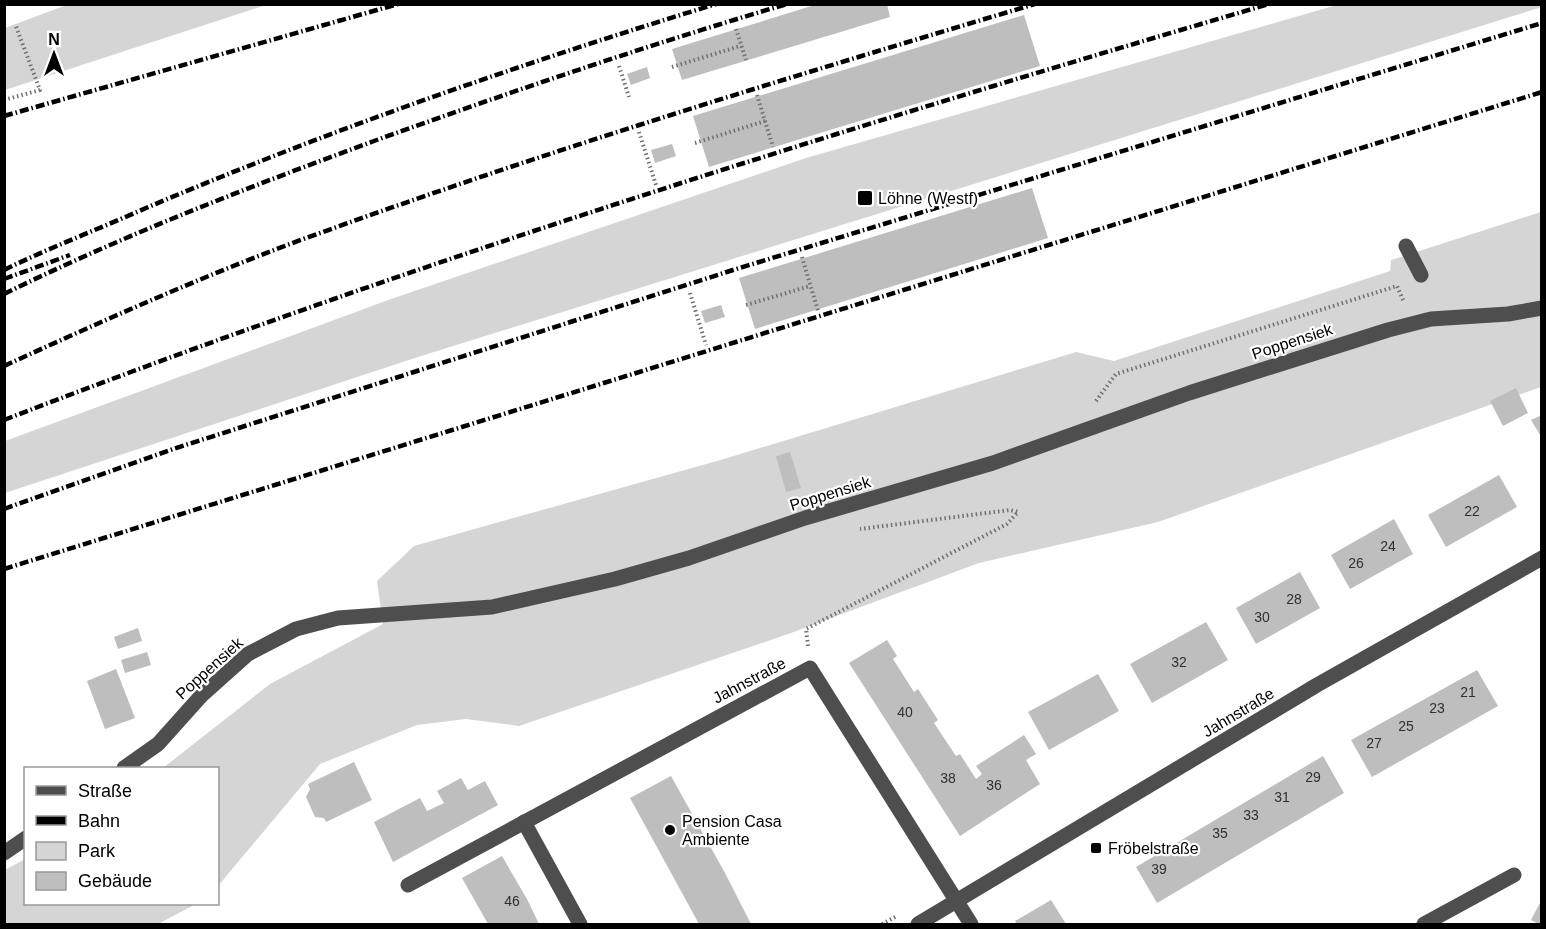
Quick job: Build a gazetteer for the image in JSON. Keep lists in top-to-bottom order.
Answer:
{
  "streets": {
    "street": ["Poppensiek", "Jahnstraße"]
  },
  "places": {
    "transit": ["Löhne (Westf)", "Fröbelstraße"],
    "other": ["Pension Casa Ambiente"]
  },
  "house_numbers": [
    "22",
    "24",
    "26",
    "28",
    "30",
    "32",
    "21",
    "23",
    "40",
    "25",
    "27",
    "29",
    "38",
    "36",
    "31",
    "33",
    "35",
    "39",
    "46"
  ],
  "legend": [
    "Straße",
    "Bahn",
    "Park",
    "Gebäude"
  ],
  "north": "top"
}
